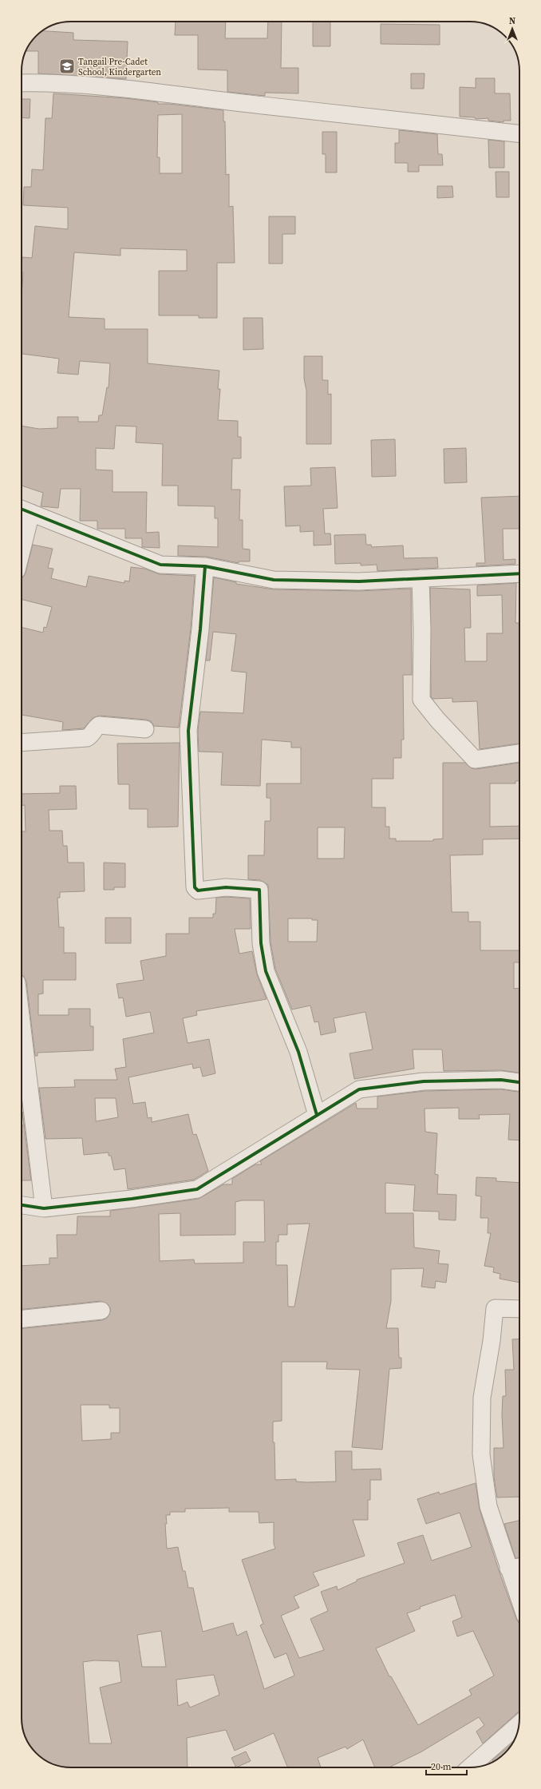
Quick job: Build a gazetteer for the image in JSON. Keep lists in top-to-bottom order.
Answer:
{
  "places": {
    "school or university": ["Tangail Pre-Cadet School, Kindergarten"]
  },
  "scale_bar": "20 m",
  "north": "top"
}
